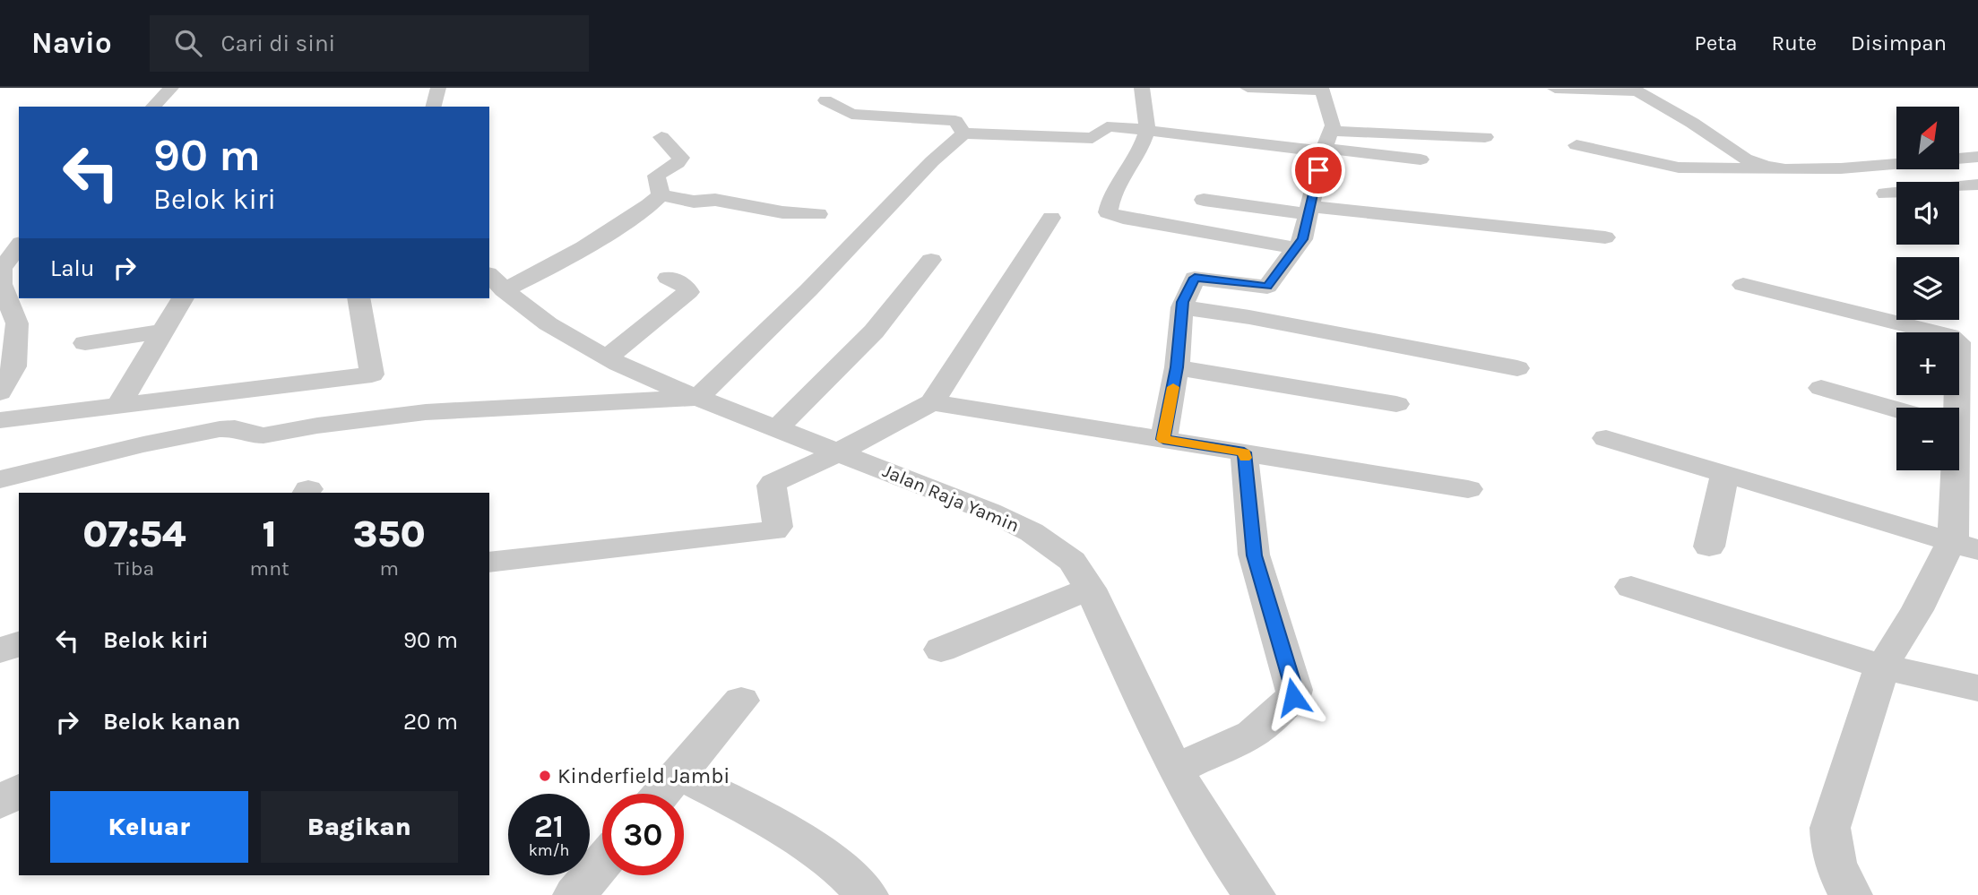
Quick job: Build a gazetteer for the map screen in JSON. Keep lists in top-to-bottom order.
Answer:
{
  "streets": {
    "street": ["Jalan Raja Yamin"]
  },
  "places": ["Kinderfield Jambi"],
  "north": "top right",
  "page": {
    "header": "Navio",
    "search": "Cari di sini",
    "nav": ["Peta", "Rute", "Disimpan"],
    "map_buttons": ["+", "−"],
    "turn": ["90 m", "Belok kiri"],
    "then": "Lalu",
    "eta": [
      "07:54",
      "Tiba",
      "1",
      "mnt",
      "350",
      "m"
    ],
    "list": [
      {
        "name": "Belok kiri",
        "value": "90 m"
      },
      {
        "name": "Belok kanan",
        "value": "20 m"
      }
    ],
    "buttons": ["Keluar", "Bagikan"],
    "speed": "21 km/h",
    "limit": "30"
  }
}
